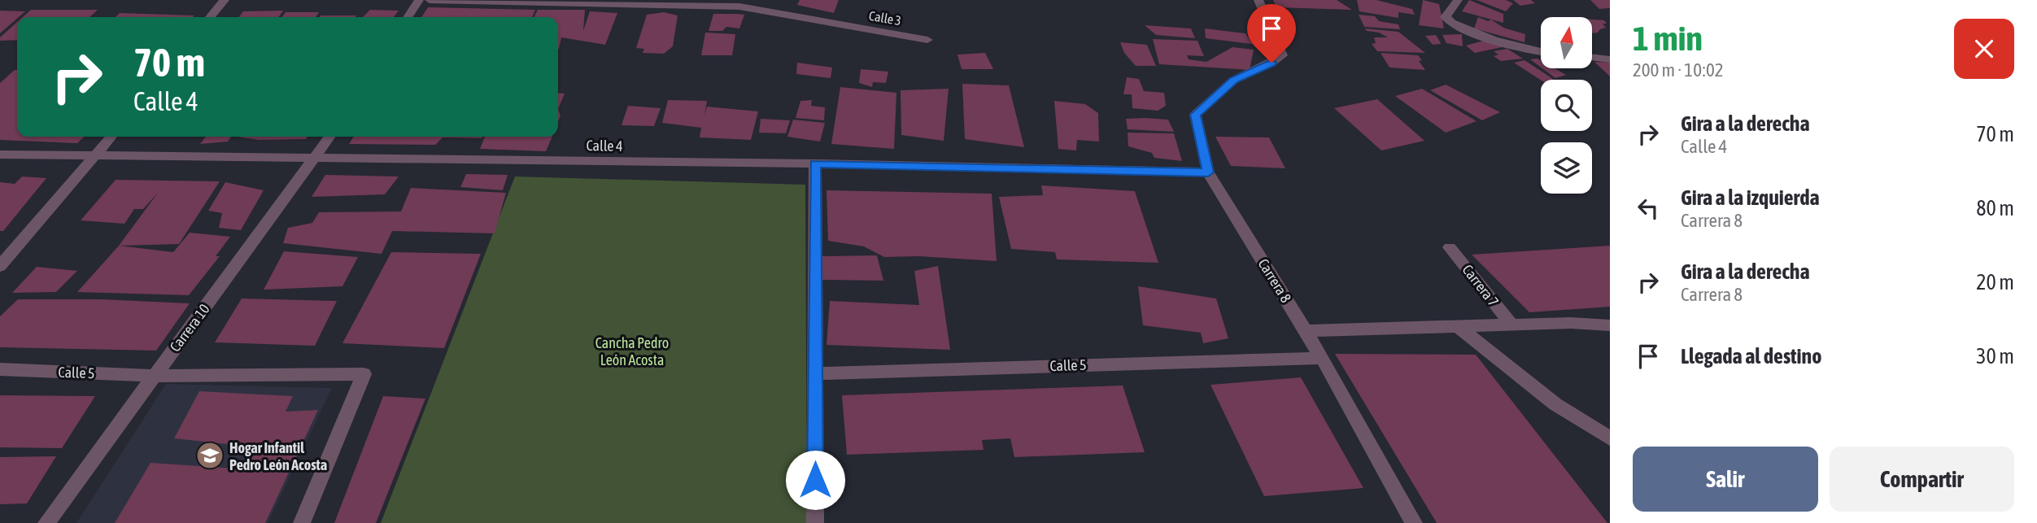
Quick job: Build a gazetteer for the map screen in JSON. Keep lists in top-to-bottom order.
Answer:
{
  "streets": {
    "street": [
      "Calle 3",
      "Calle 4",
      "Carrera 8",
      "Carrera 7",
      "Carrera 10",
      "Calle 5"
    ]
  },
  "crossings": [
    ["Calle 4", "Carrera 8"],
    ["Calle 4", "Carrera 10"],
    ["Carrera 8", "Calle 5"],
    ["Carrera 10", "Calle 5"]
  ],
  "parks": ["Cancha Pedro León Acosta"],
  "places": {
    "school or university": ["Hogar Infantil Pedro León Acosta"]
  },
  "north": "top",
  "page": {
    "heading": ["1 min", "200 m · 10:02"],
    "turn": ["70 m", "Calle 4"],
    "list": [
      {
        "name": "Gira a la derecha",
        "note": "Calle 4",
        "value": "70 m"
      },
      {
        "name": "Gira a la izquierda",
        "note": "Carrera 8",
        "value": "80 m"
      },
      {
        "name": "Gira a la derecha",
        "note": "Carrera 8",
        "value": "20 m"
      },
      {
        "name": "Llegada al destino",
        "value": "30 m"
      }
    ],
    "buttons": ["Salir", "Compartir"]
  }
}
